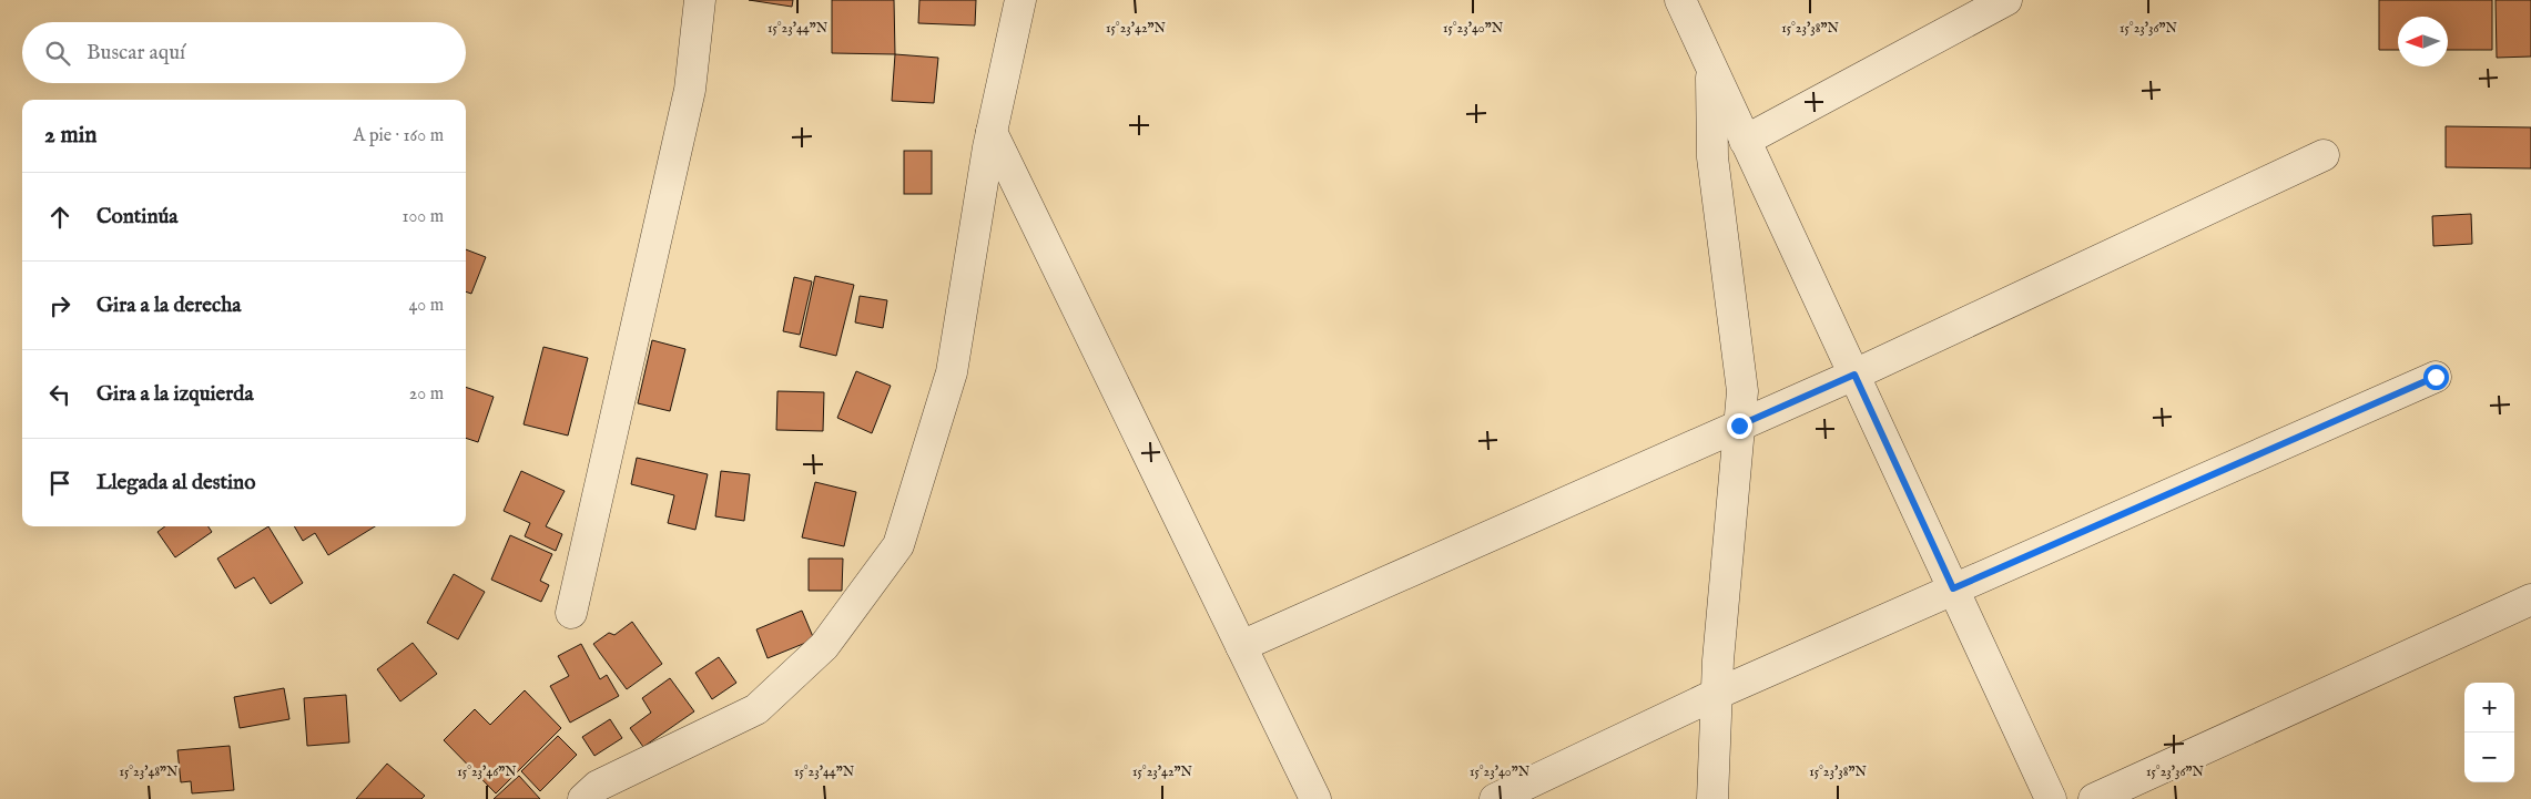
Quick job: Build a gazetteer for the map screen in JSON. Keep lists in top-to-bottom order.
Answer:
{
  "north": "left",
  "page": {
    "search": "Buscar aquí",
    "heading": ["2 min", "A pie · 160 m"],
    "list": [
      ["Continúa", "100 m"],
      ["Gira a la derecha", "40 m"],
      ["Gira a la izquierda", "20 m"],
      "Llegada al destino"
    ],
    "map_buttons": ["+", "−"]
  },
  "coordinates": [
    "15°23'44\"N",
    "15°23'42\"N",
    "15°23'40\"N",
    "15°23'38\"N",
    "15°23'36\"N",
    "15°23'48\"N",
    "15°23'46\"N"
  ]
}
